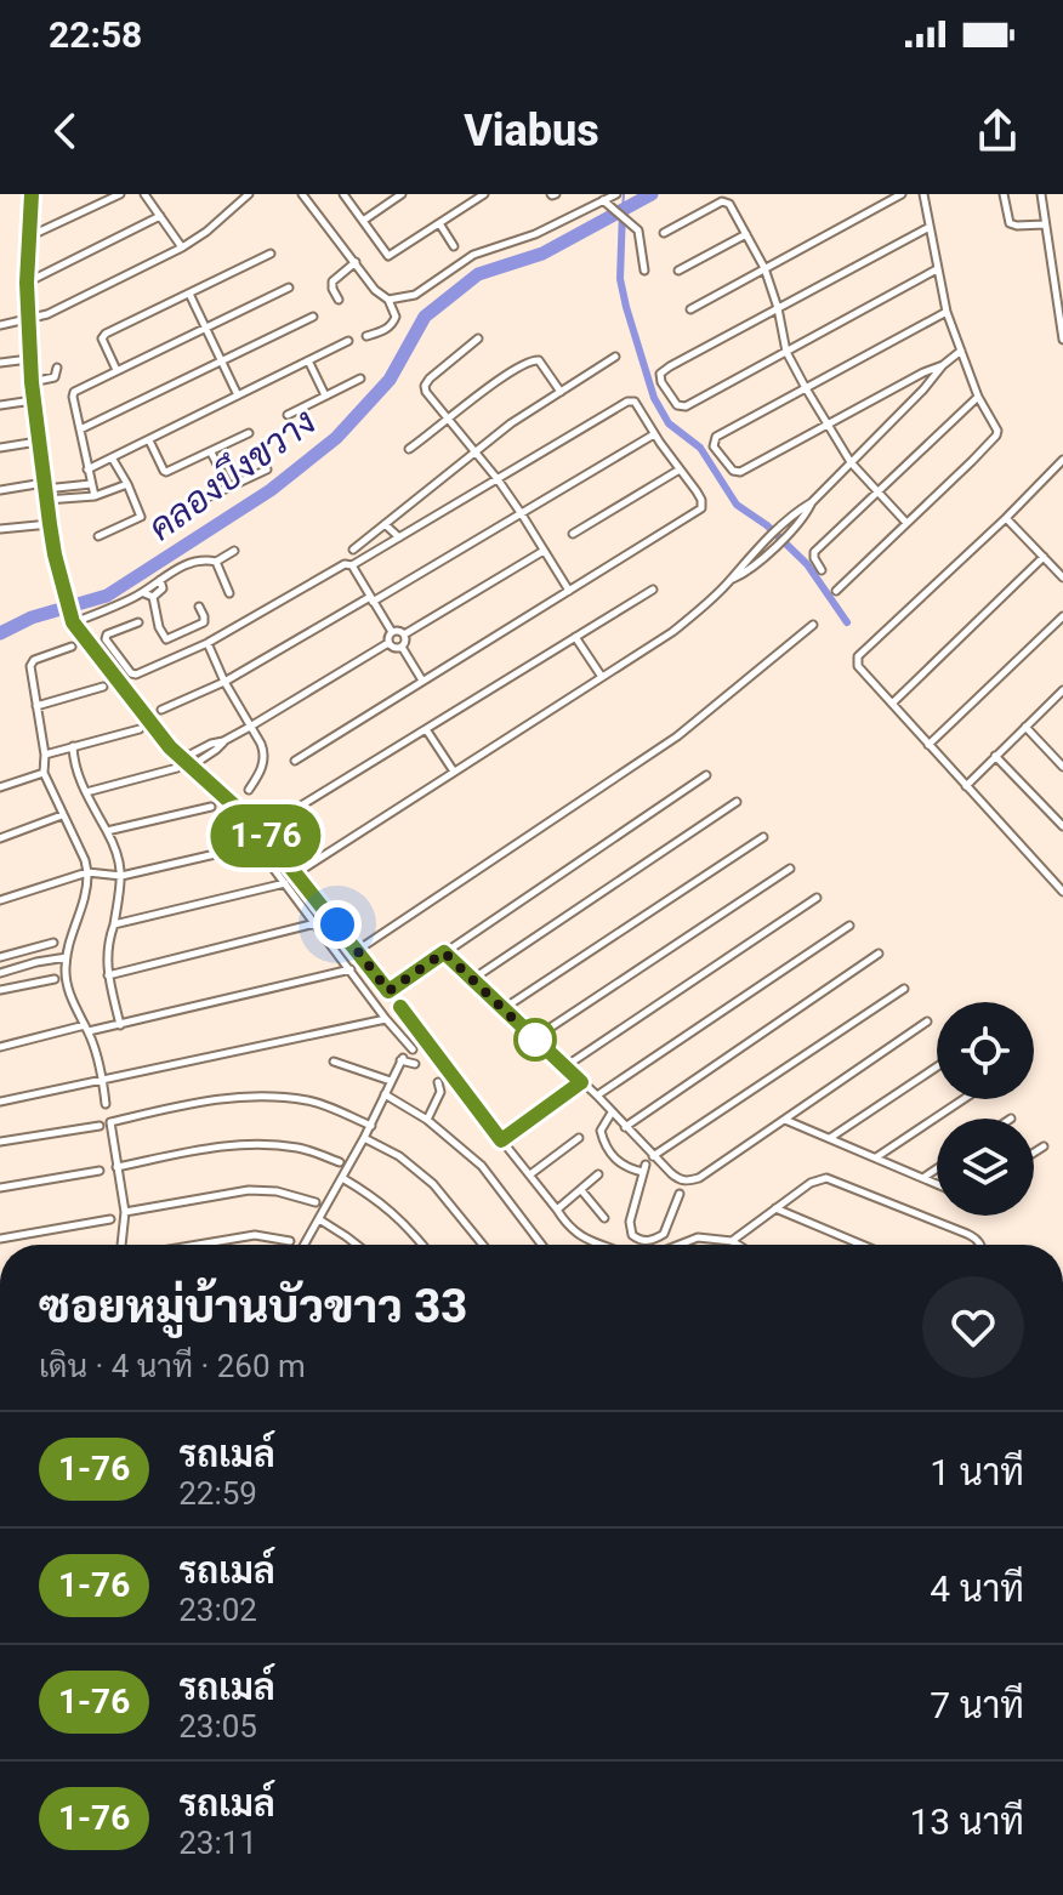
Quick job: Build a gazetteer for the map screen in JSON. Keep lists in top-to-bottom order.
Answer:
{
  "water": ["คลองบึงขวาง"],
  "lines": ["bus line 1-76"],
  "page": {
    "status": "22:58",
    "header": "Viabus",
    "on_map": "1-76",
    "heading": ["ซอยหมู่บ้านบัวขาว 33", "เดิน · 4 นาที · 260 m"],
    "list": [
      {
        "mark": "1-76",
        "name": "รถเมล์",
        "note": "22:59",
        "value": "1 นาที"
      },
      {
        "mark": "1-76",
        "name": "รถเมล์",
        "note": "23:02",
        "value": "4 นาที"
      },
      {
        "mark": "1-76",
        "name": "รถเมล์",
        "note": "23:05",
        "value": "7 นาที"
      },
      {
        "mark": "1-76",
        "name": "รถเมล์",
        "note": "23:11",
        "value": "13 นาที"
      }
    ]
  }
}
